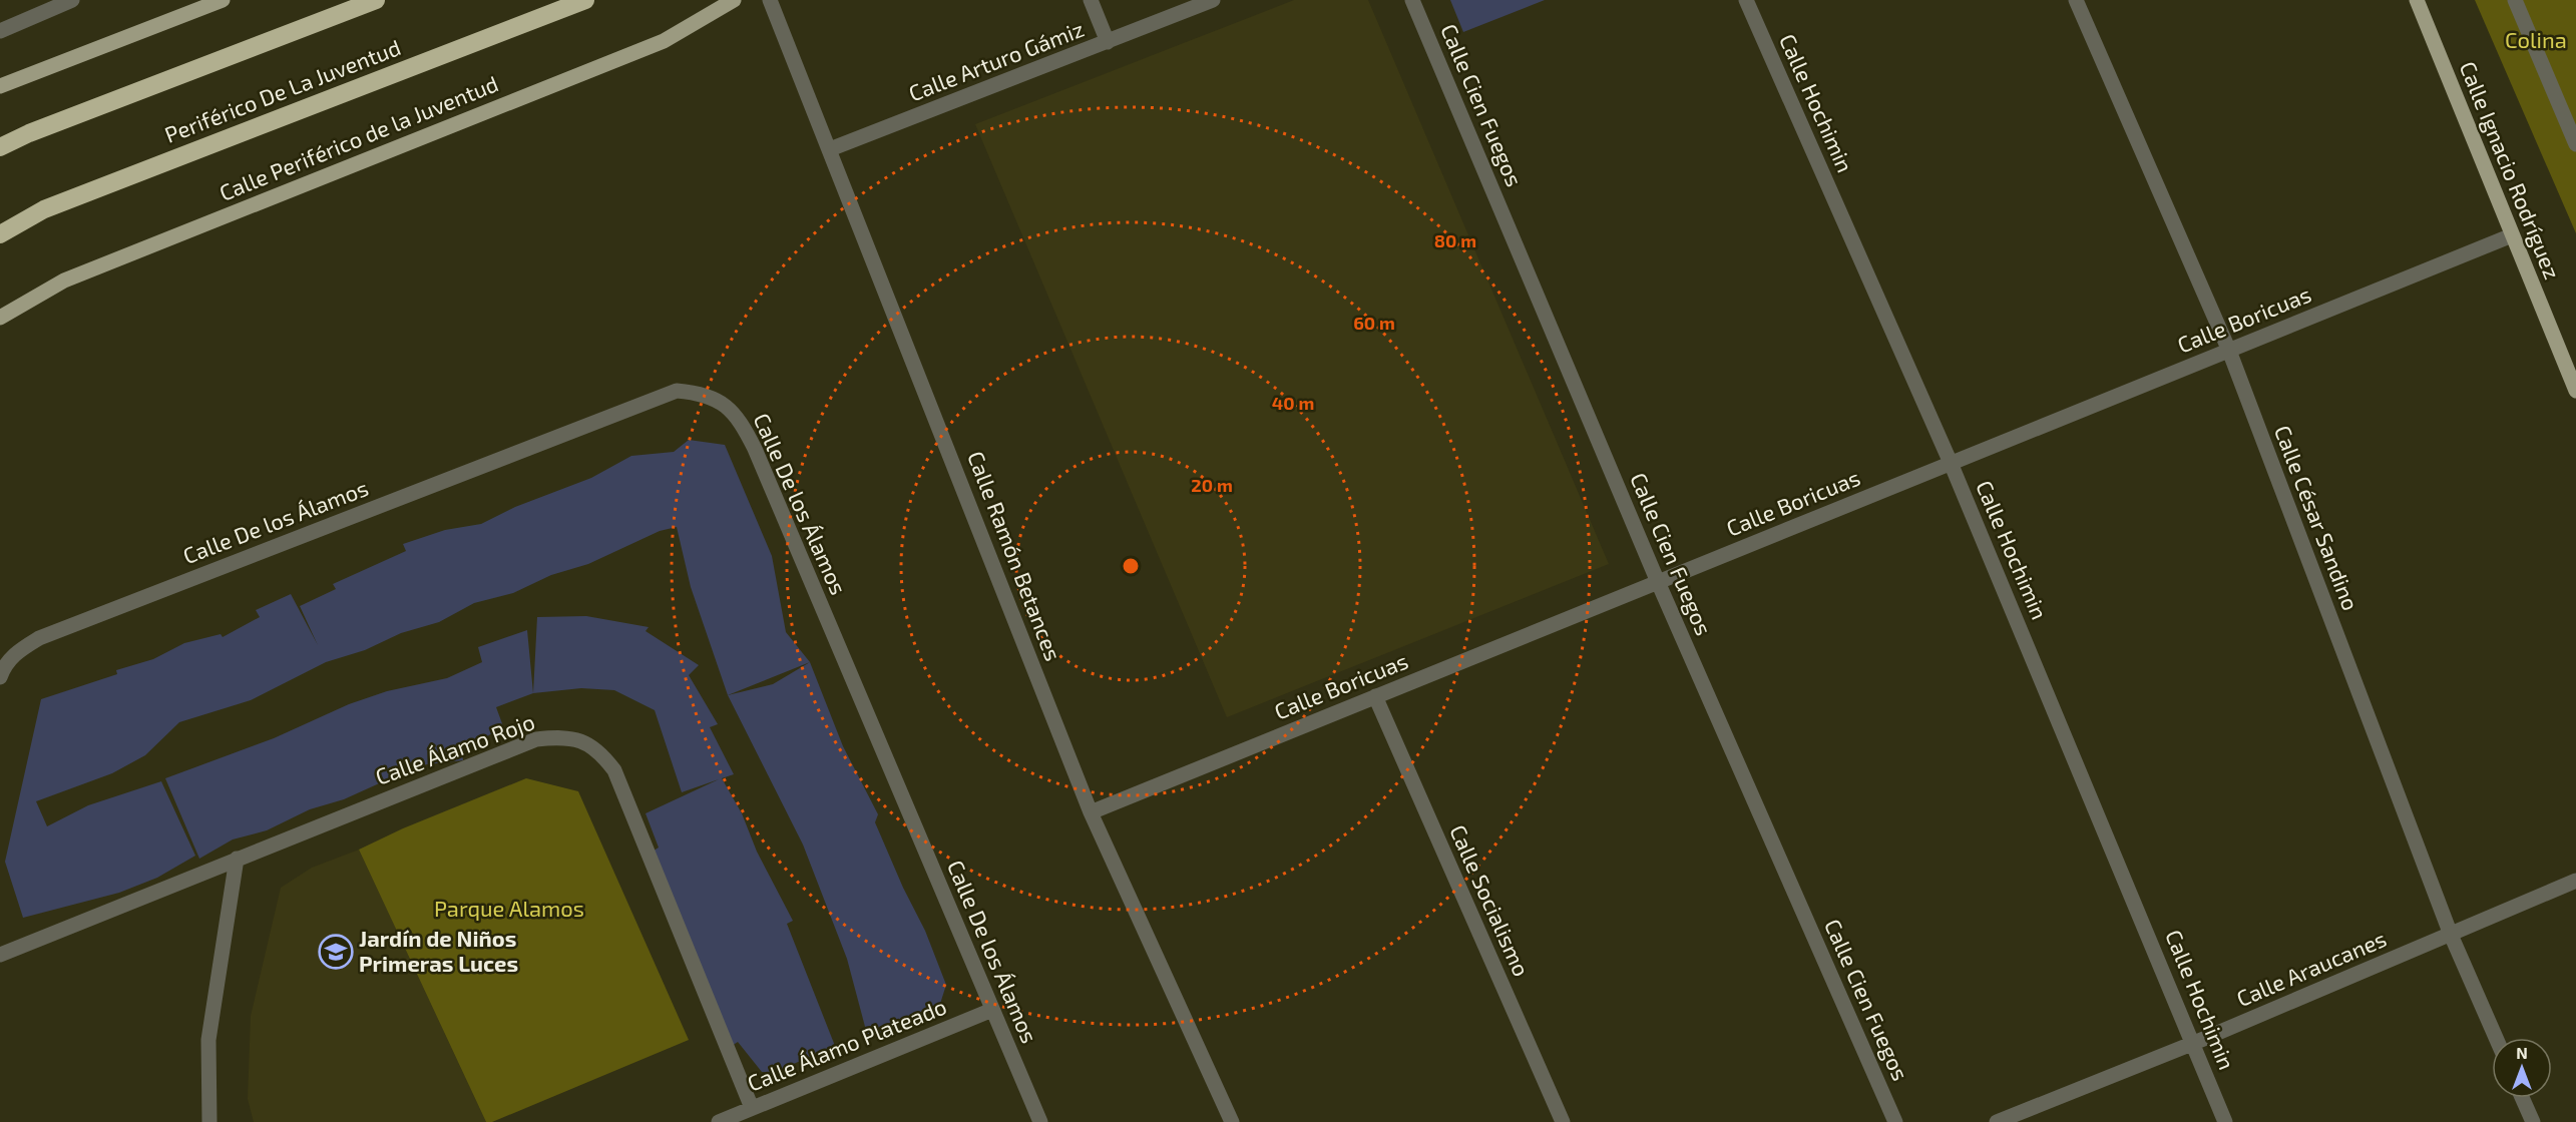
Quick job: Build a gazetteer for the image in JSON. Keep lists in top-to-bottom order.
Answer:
{
  "streets": {
    "highway": ["Periférico De La Juventud"],
    "main road": ["Calle Periférico de la Juventud", "Calle Ignacio Rodríguez"],
    "street": [
      "Calle Arturo Gámiz",
      "Calle Hochimin",
      "Calle Cien Fuegos",
      "Calle Boricuas",
      "Calle De los Álamos",
      "Calle César Sandino",
      "Calle Ramón Betances",
      "Calle Álamo Rojo",
      "Calle Socialismo",
      "Calle Araucanes",
      "Calle Álamo Plateado"
    ]
  },
  "crossings": [
    ["Calle Arturo Gámiz", "Calle Ramón Betances"],
    ["Calle Hochimin", "Calle Boricuas"],
    ["Calle Hochimin", "Calle Araucanes"],
    ["Calle Cien Fuegos", "Calle Boricuas"],
    ["Calle Ignacio Rodríguez", "Calle Boricuas"],
    ["Calle Boricuas", "Calle César Sandino"],
    ["Calle Boricuas", "Calle Ramón Betances"],
    ["Calle Boricuas", "Calle Socialismo"],
    ["Calle De los Álamos", "Calle Álamo Plateado"],
    ["Calle César Sandino", "Calle Araucanes"],
    ["Calle Álamo Rojo", "Calle Álamo Plateado"]
  ],
  "parks": ["Colina", "Parque Alamos"],
  "places": {
    "school or university": ["Jardín de Niños Primeras Luces"]
  },
  "north": "top",
  "rings": [
    "80 m",
    "60 m",
    "40 m",
    "20 m"
  ]
}
